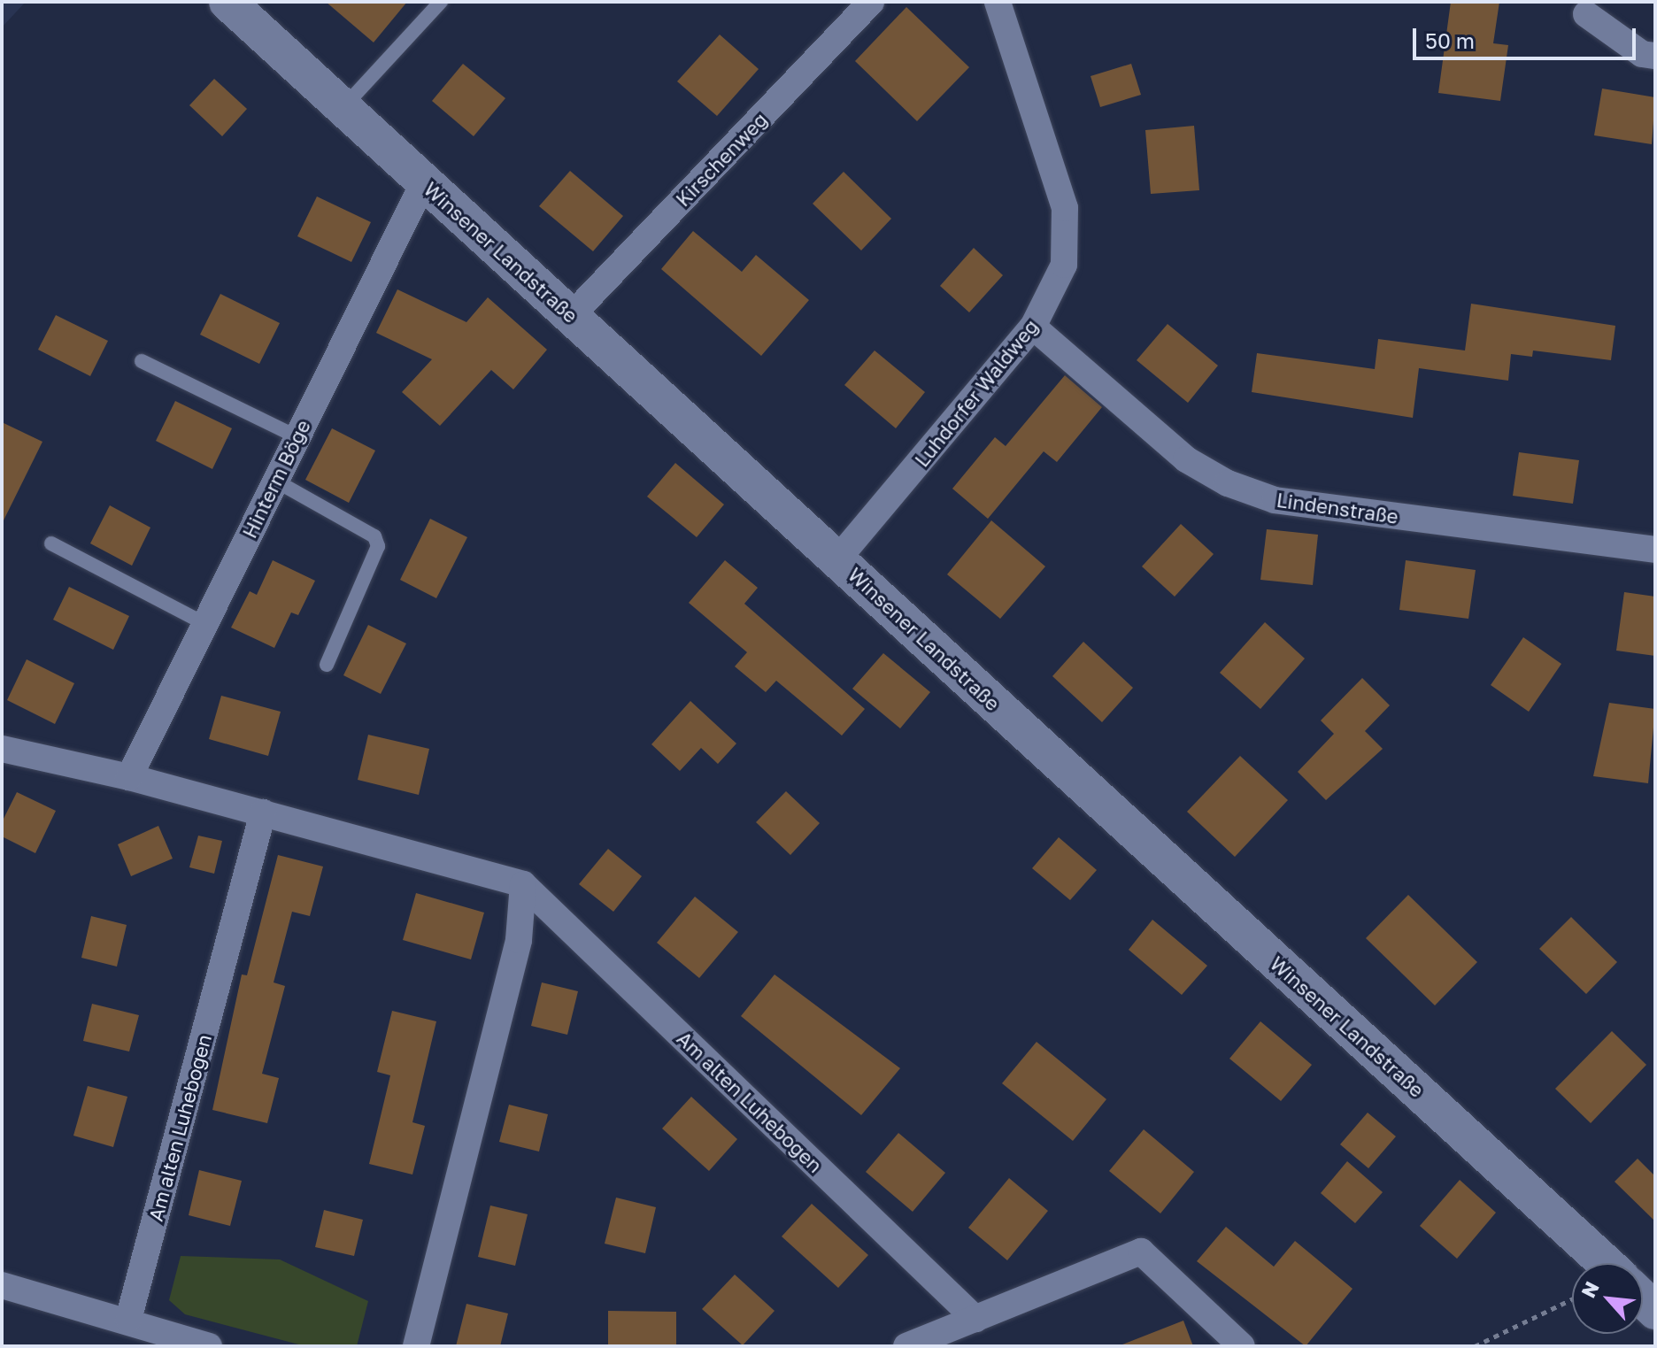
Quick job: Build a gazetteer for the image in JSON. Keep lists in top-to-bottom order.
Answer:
{
  "streets": {
    "main road": ["Winsener Landstraße"],
    "street": [
      "Kirschenweg",
      "Luhdorfer Waldweg",
      "Hinterm Böge",
      "Lindenstraße",
      "Am alten Luhebogen"
    ]
  },
  "crossings": [
    ["Kirschenweg", "Winsener Landstraße"],
    ["Winsener Landstraße", "Luhdorfer Waldweg"],
    ["Winsener Landstraße", "Hinterm Böge"],
    ["Luhdorfer Waldweg", "Lindenstraße"],
    ["Hinterm Böge", "Am alten Luhebogen"]
  ],
  "scale_bar": "50 m",
  "north": "top left"
}
